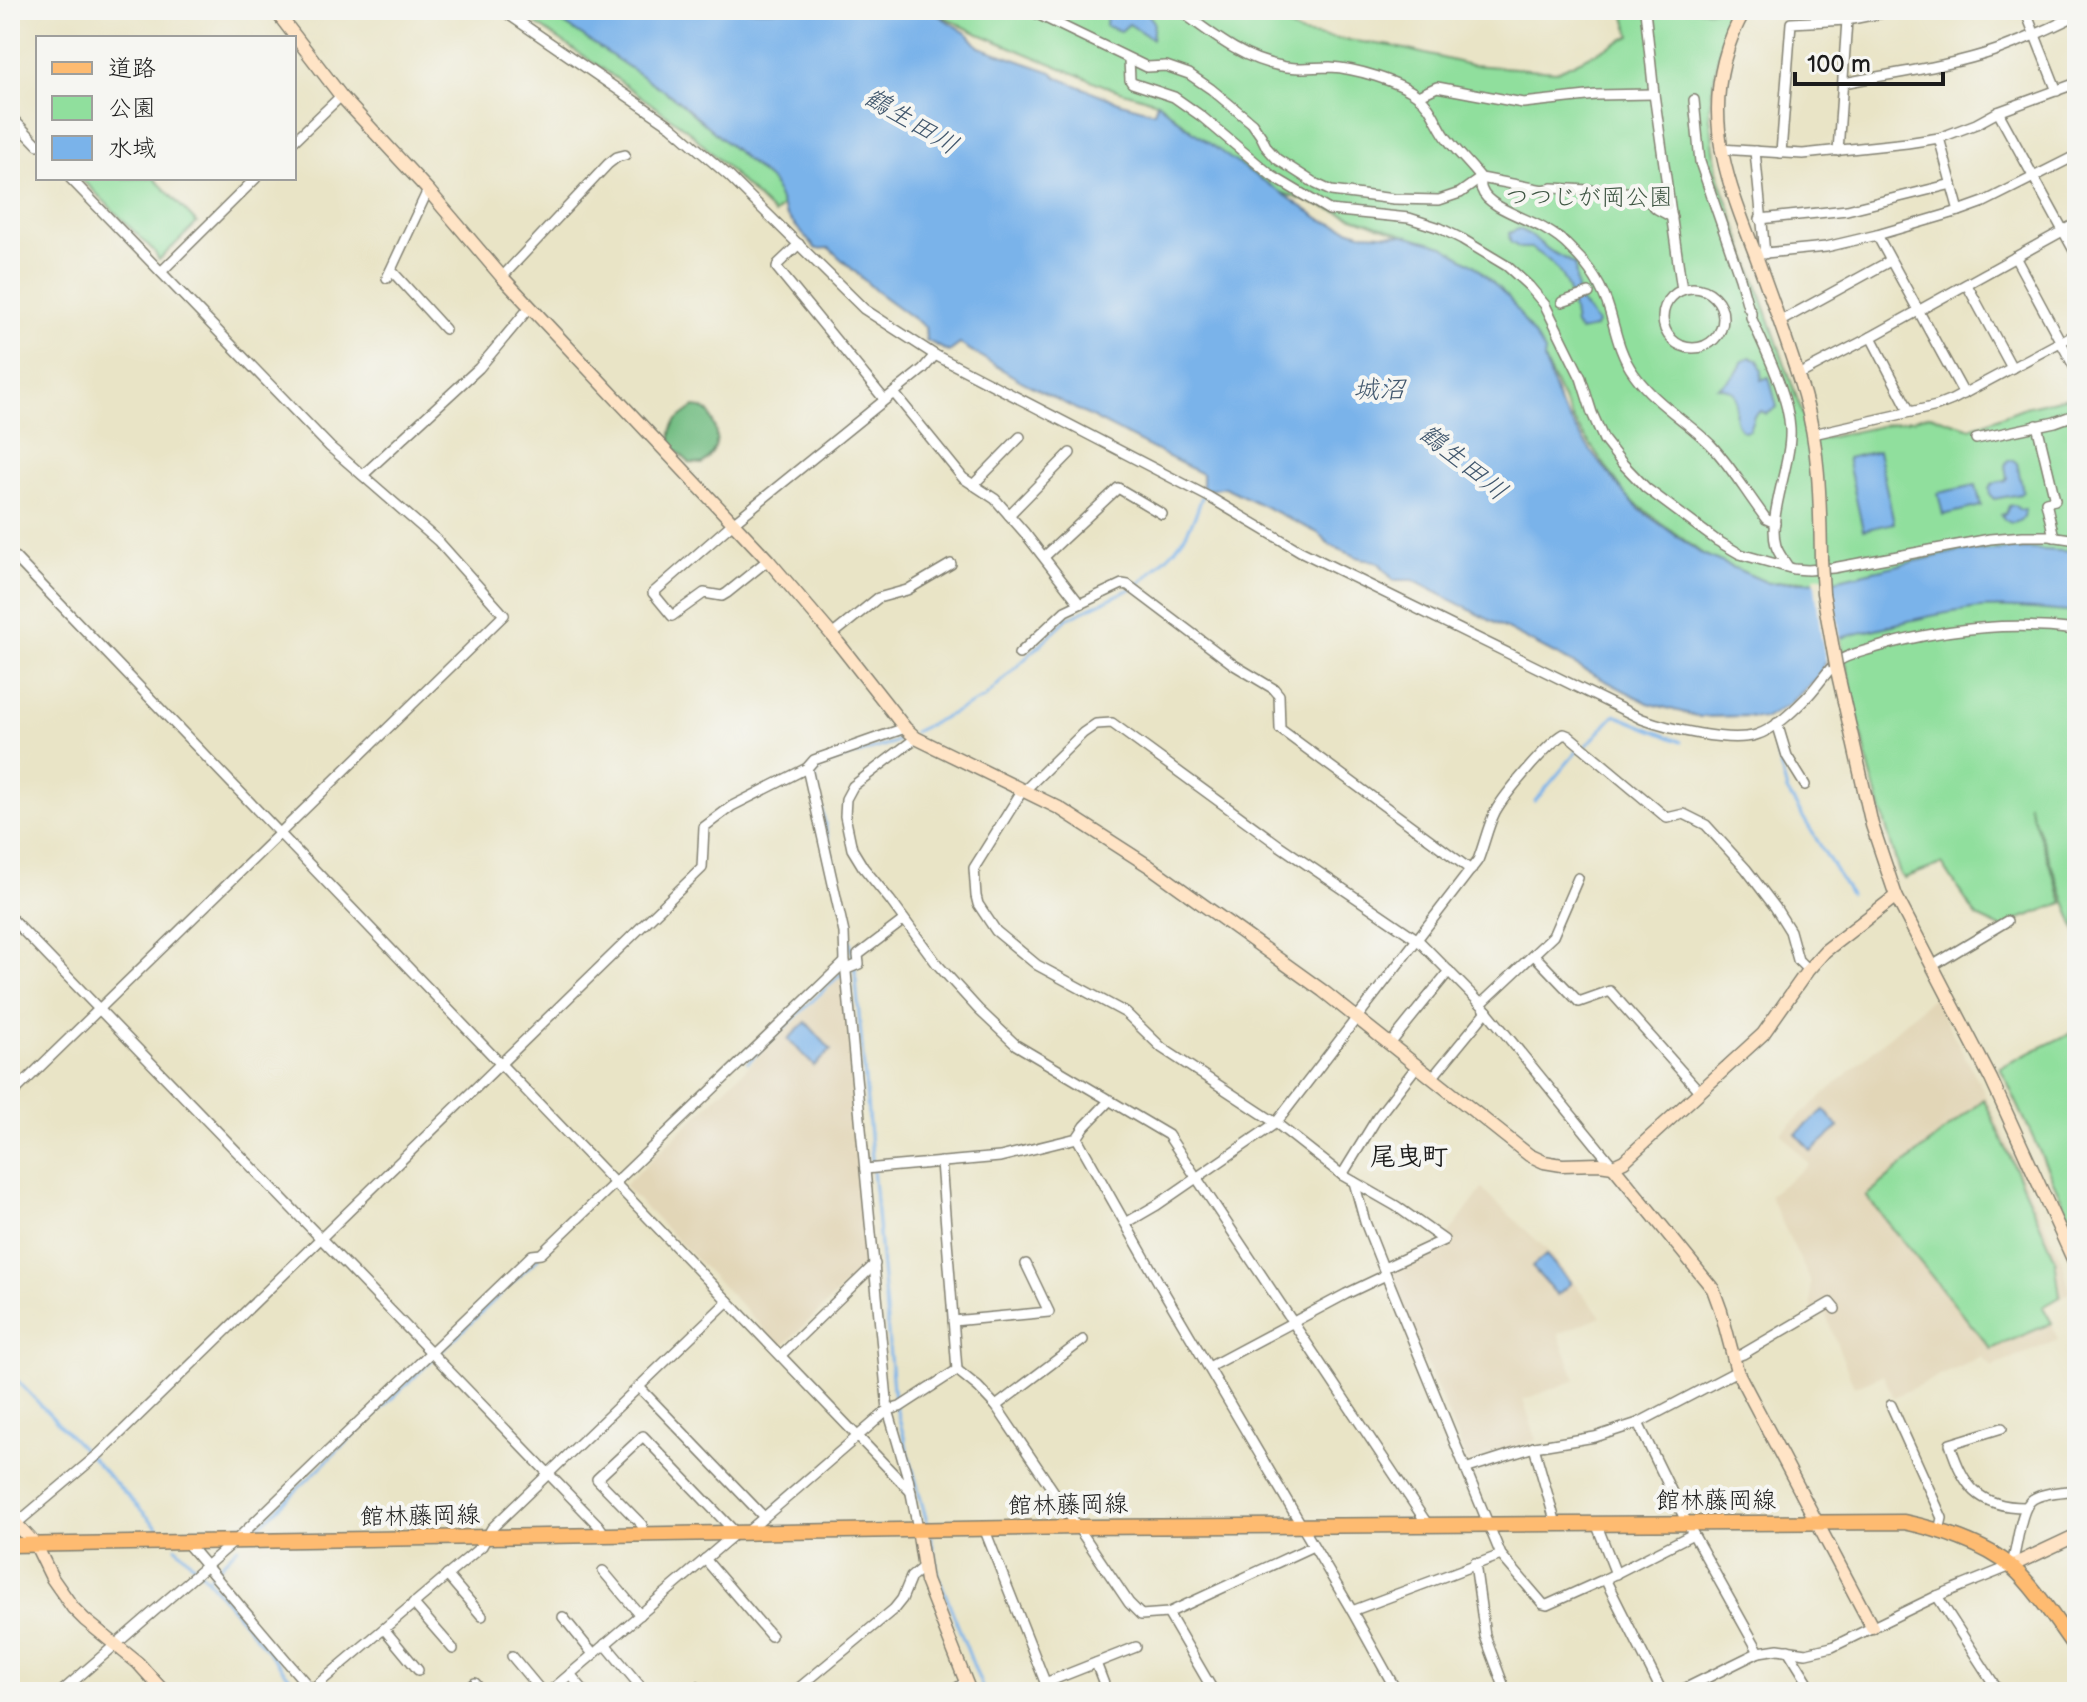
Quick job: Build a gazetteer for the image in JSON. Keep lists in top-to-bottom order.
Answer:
{
  "streets": {
    "main road": ["館林藤岡線"]
  },
  "districts": ["尾曳町"],
  "water": ["鶴生田川", "城沼"],
  "parks": ["つつじが岡公園"],
  "legend": ["道路", "公園", "水域"],
  "scale_bar": "100 m"
}
